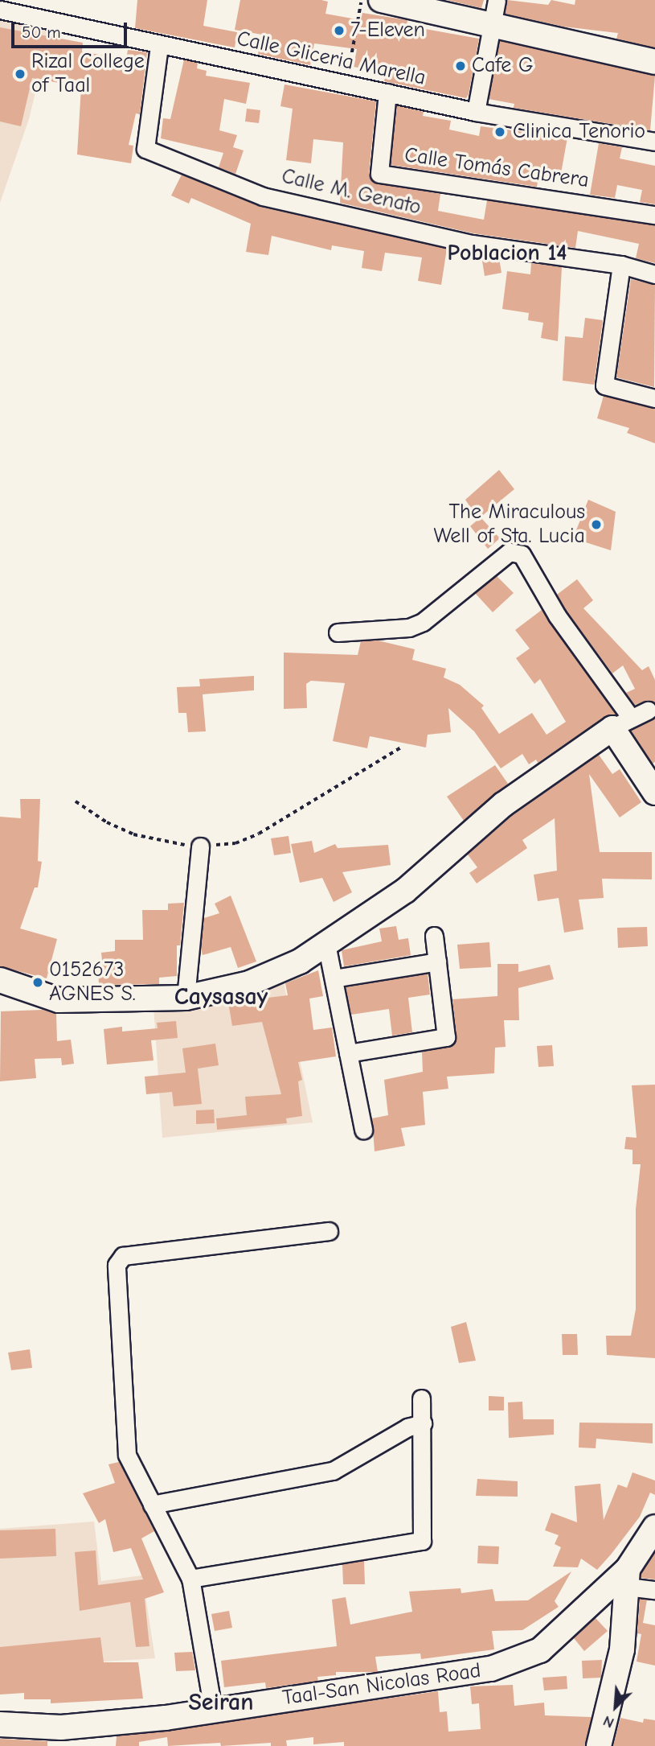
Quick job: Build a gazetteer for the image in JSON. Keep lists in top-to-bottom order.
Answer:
{
  "streets": {
    "main road": ["Taal-San Nicolas Road"],
    "street": ["Calle Gliceria Marella", "Calle Tomás Cabrera", "Calle M. Genato"]
  },
  "crossings": [
    ["Calle Gliceria Marella", "Calle Tomás Cabrera"],
    ["Calle Gliceria Marella", "Calle M. Genato"]
  ],
  "districts": ["Poblacion 14", "Caysasay", "Seiran"],
  "places": [
    "7-Eleven",
    "Cafe G",
    "Rizal College of Taal",
    "Clinica Tenorio",
    "The Miraculous Well of Sta. Lucia",
    "0152673 AGNES S."
  ],
  "scale_bar": "50 m",
  "north": "bottom left"
}
